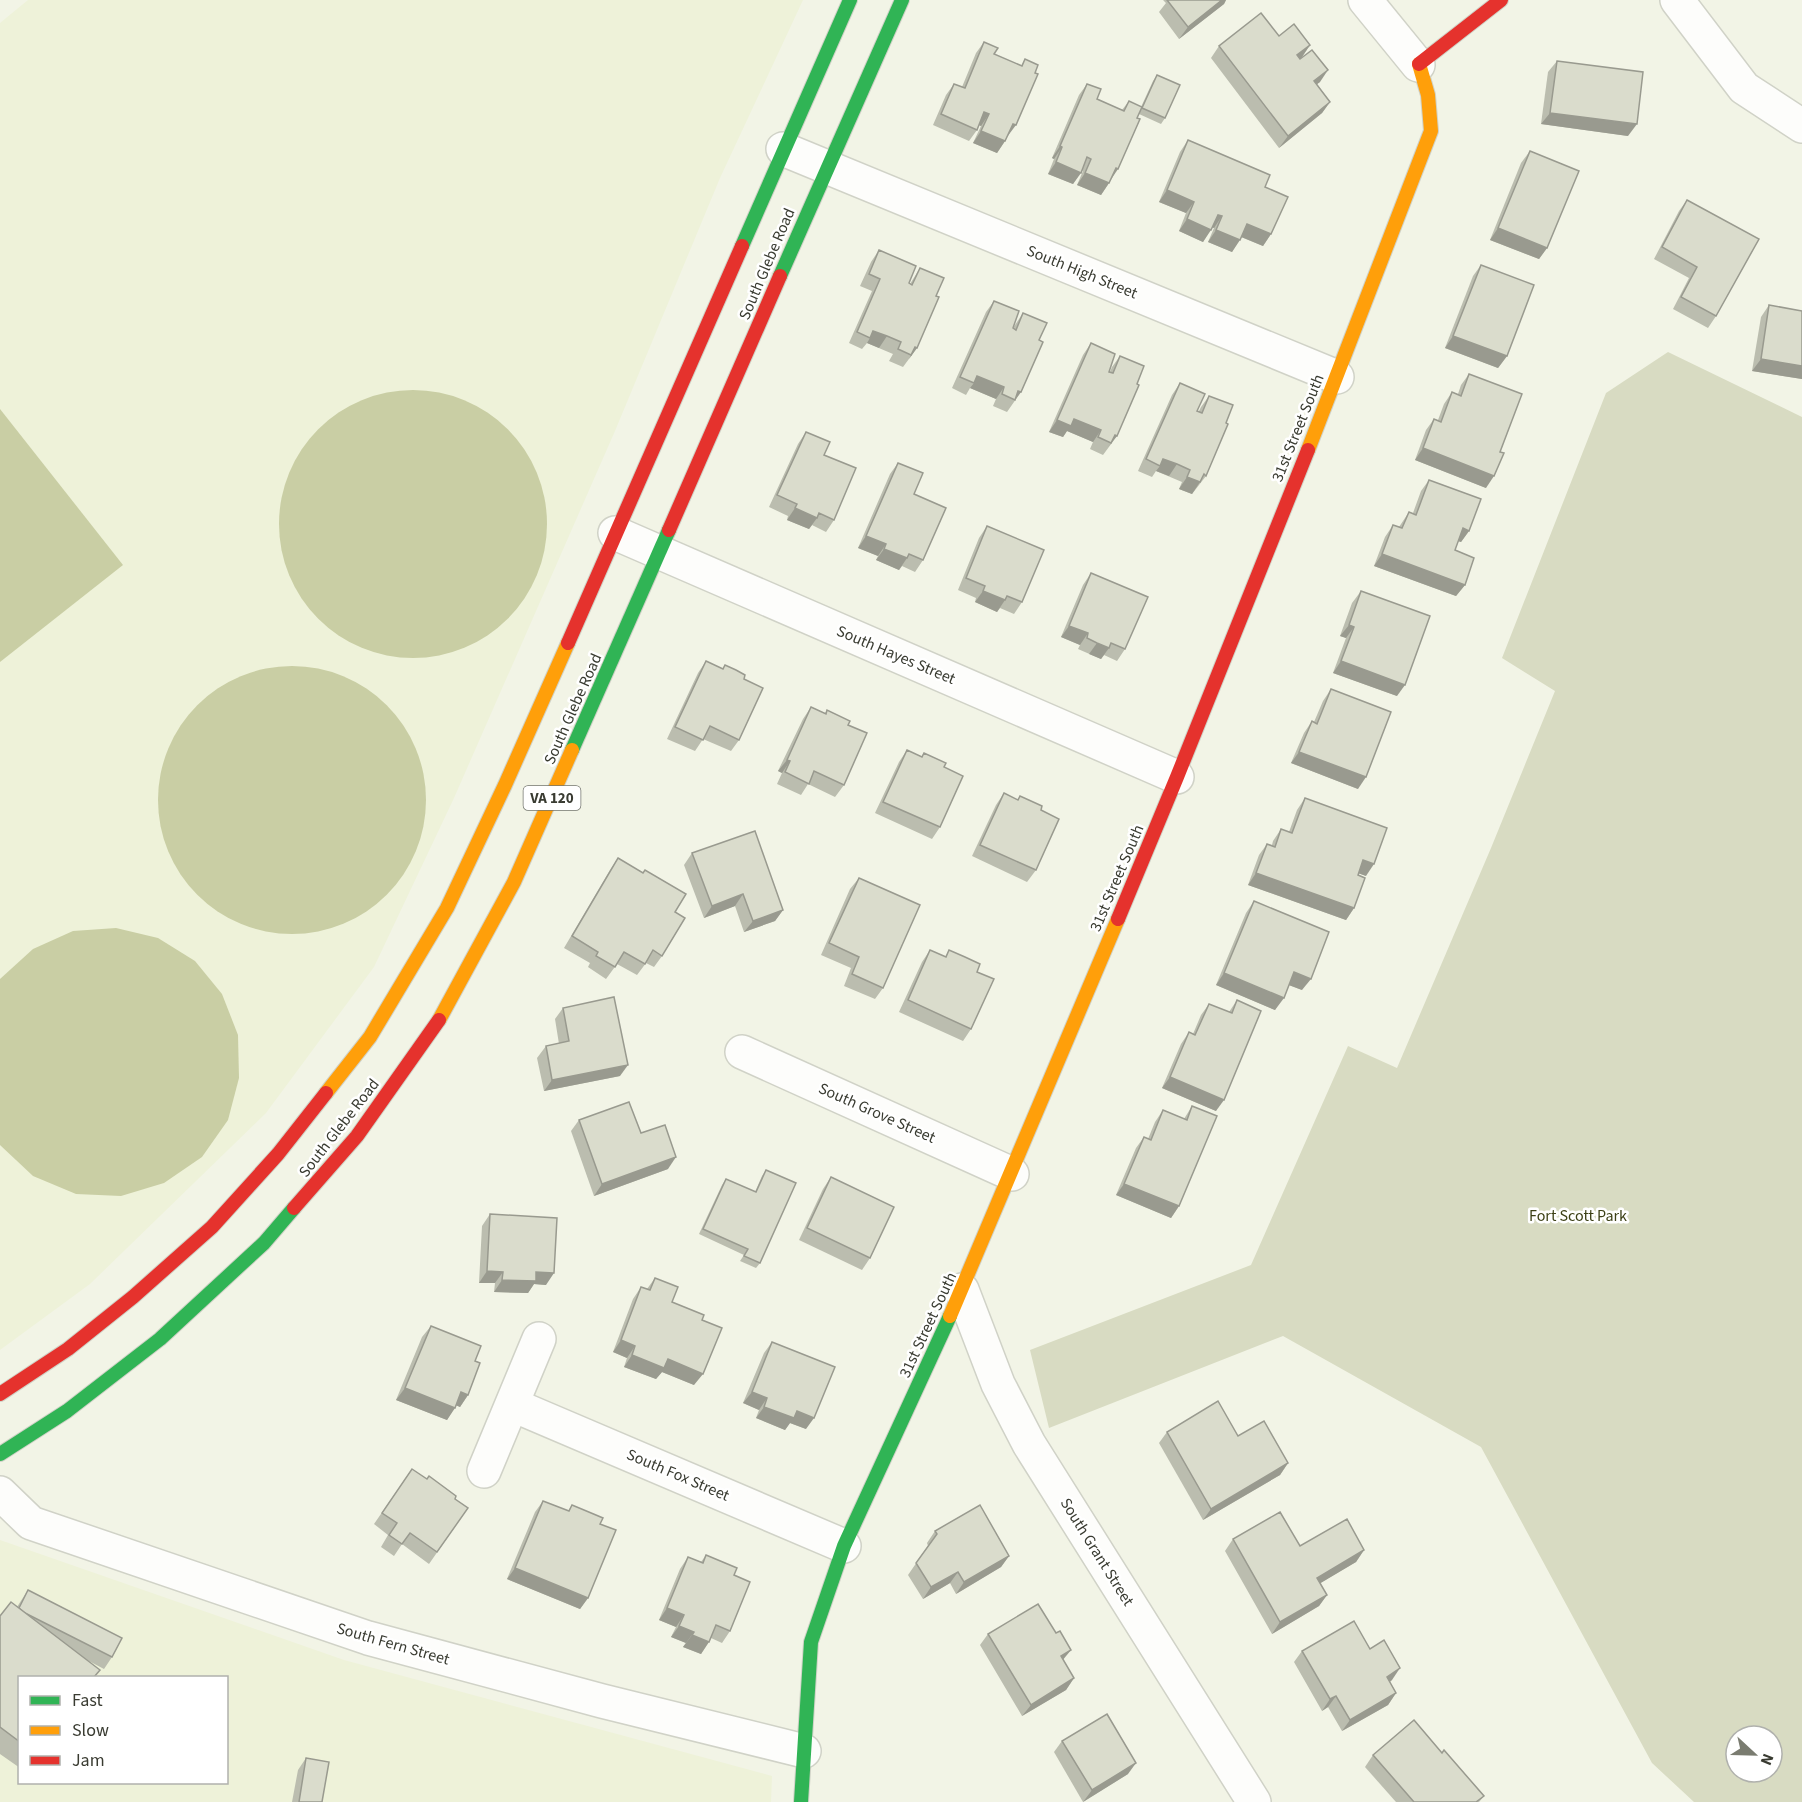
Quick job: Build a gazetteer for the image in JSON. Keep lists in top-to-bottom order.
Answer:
{
  "streets": {
    "main road": ["South Glebe Road", "31st Street South", "VA 120"],
    "street": [
      "South High Street",
      "South Hayes Street",
      "South Grove Street",
      "South Fox Street",
      "South Grant Street",
      "South Fern Street"
    ]
  },
  "crossings": [
    ["South Glebe Road", "South High Street"],
    ["South Glebe Road", "South Hayes Street"],
    ["South High Street", "31st Street South"],
    ["31st Street South", "South Hayes Street"],
    ["31st Street South", "South Grove Street"],
    ["31st Street South", "South Fox Street"],
    ["31st Street South", "South Grant Street"],
    ["31st Street South", "South Fern Street"]
  ],
  "parks": ["Fort Scott Park"],
  "legend": ["Fast", "Slow", "Jam"],
  "north": "right"
}
